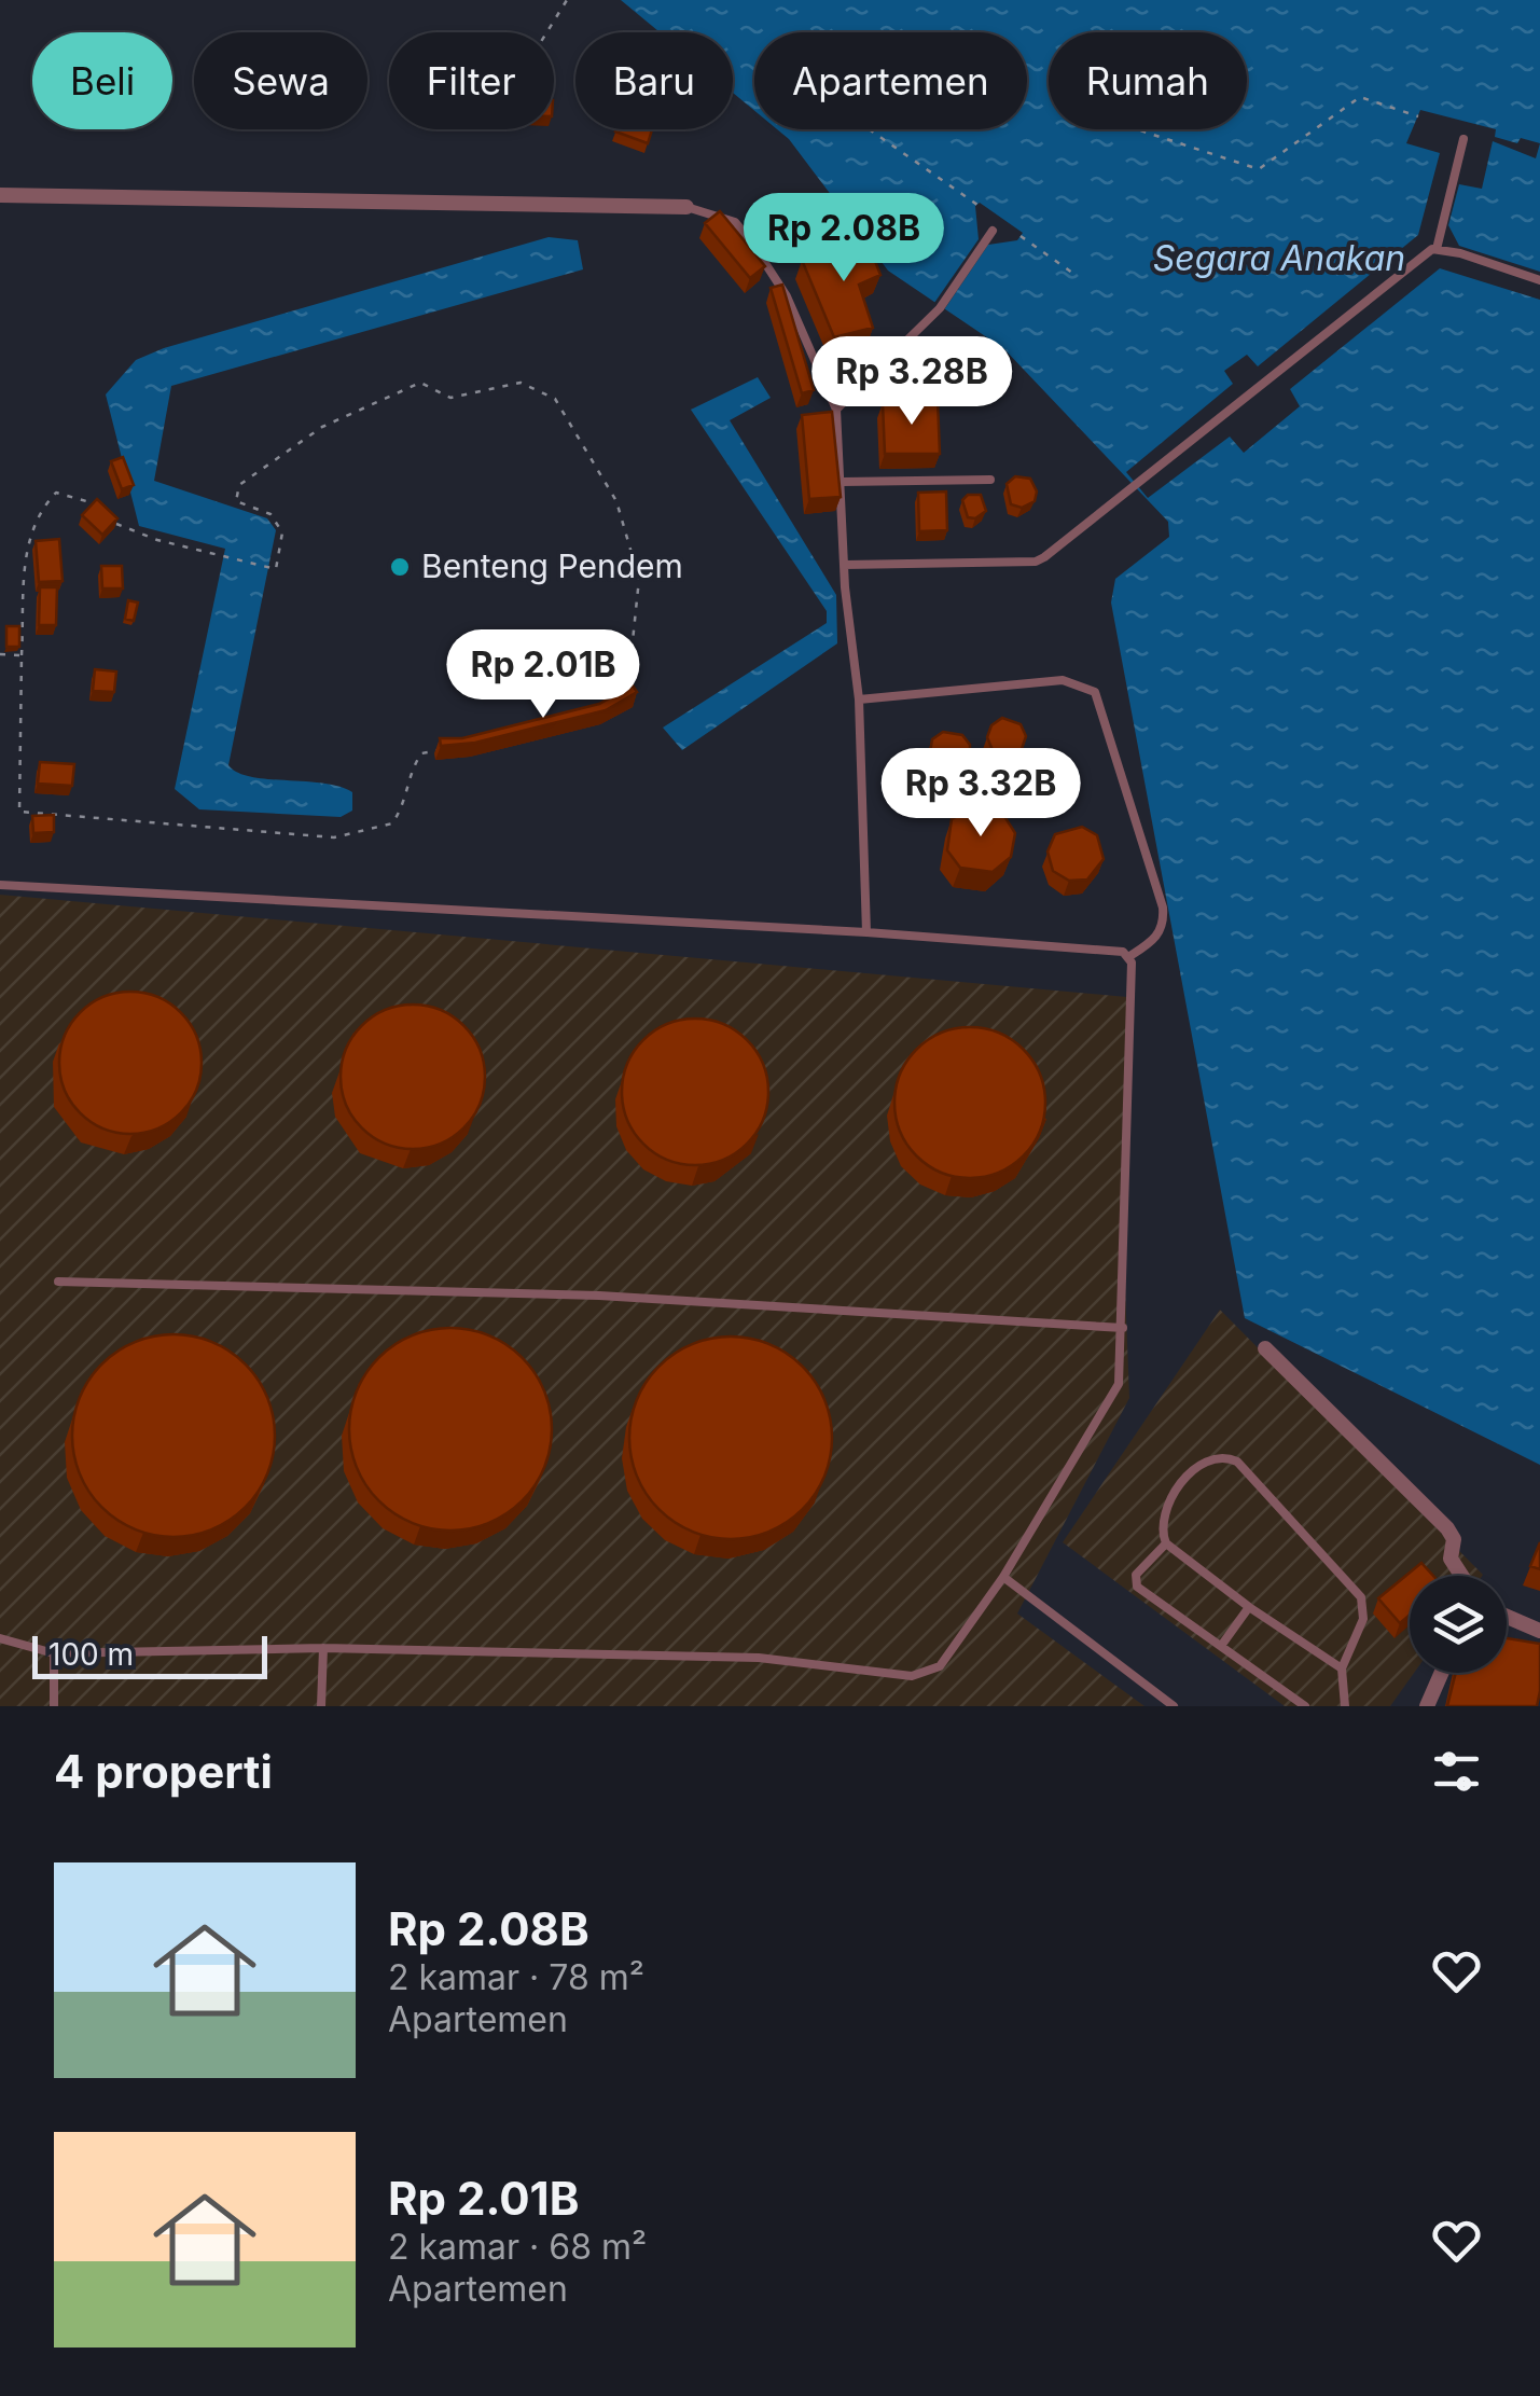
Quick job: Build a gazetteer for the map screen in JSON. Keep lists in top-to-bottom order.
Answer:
{
  "water": ["Segara Anakan"],
  "places": ["Benteng Pendem"],
  "scale_bar": "100 m",
  "page": {
    "chip": [
      "Beli",
      "Sewa",
      "Filter",
      "Baru",
      "Apartemen",
      "Rumah"
    ],
    "price": [
      "Rp 2.08B",
      "Rp 3.28B",
      "Rp 2.01B",
      "Rp 3.32B"
    ],
    "scale": "100 m",
    "heading": "4 properti",
    "list": [
      {
        "name": "Rp 2.08B",
        "note": "2 kamar · 78 m² · Apartemen"
      },
      {
        "name": "Rp 2.01B",
        "note": "2 kamar · 68 m² · Apartemen"
      }
    ]
  }
}
